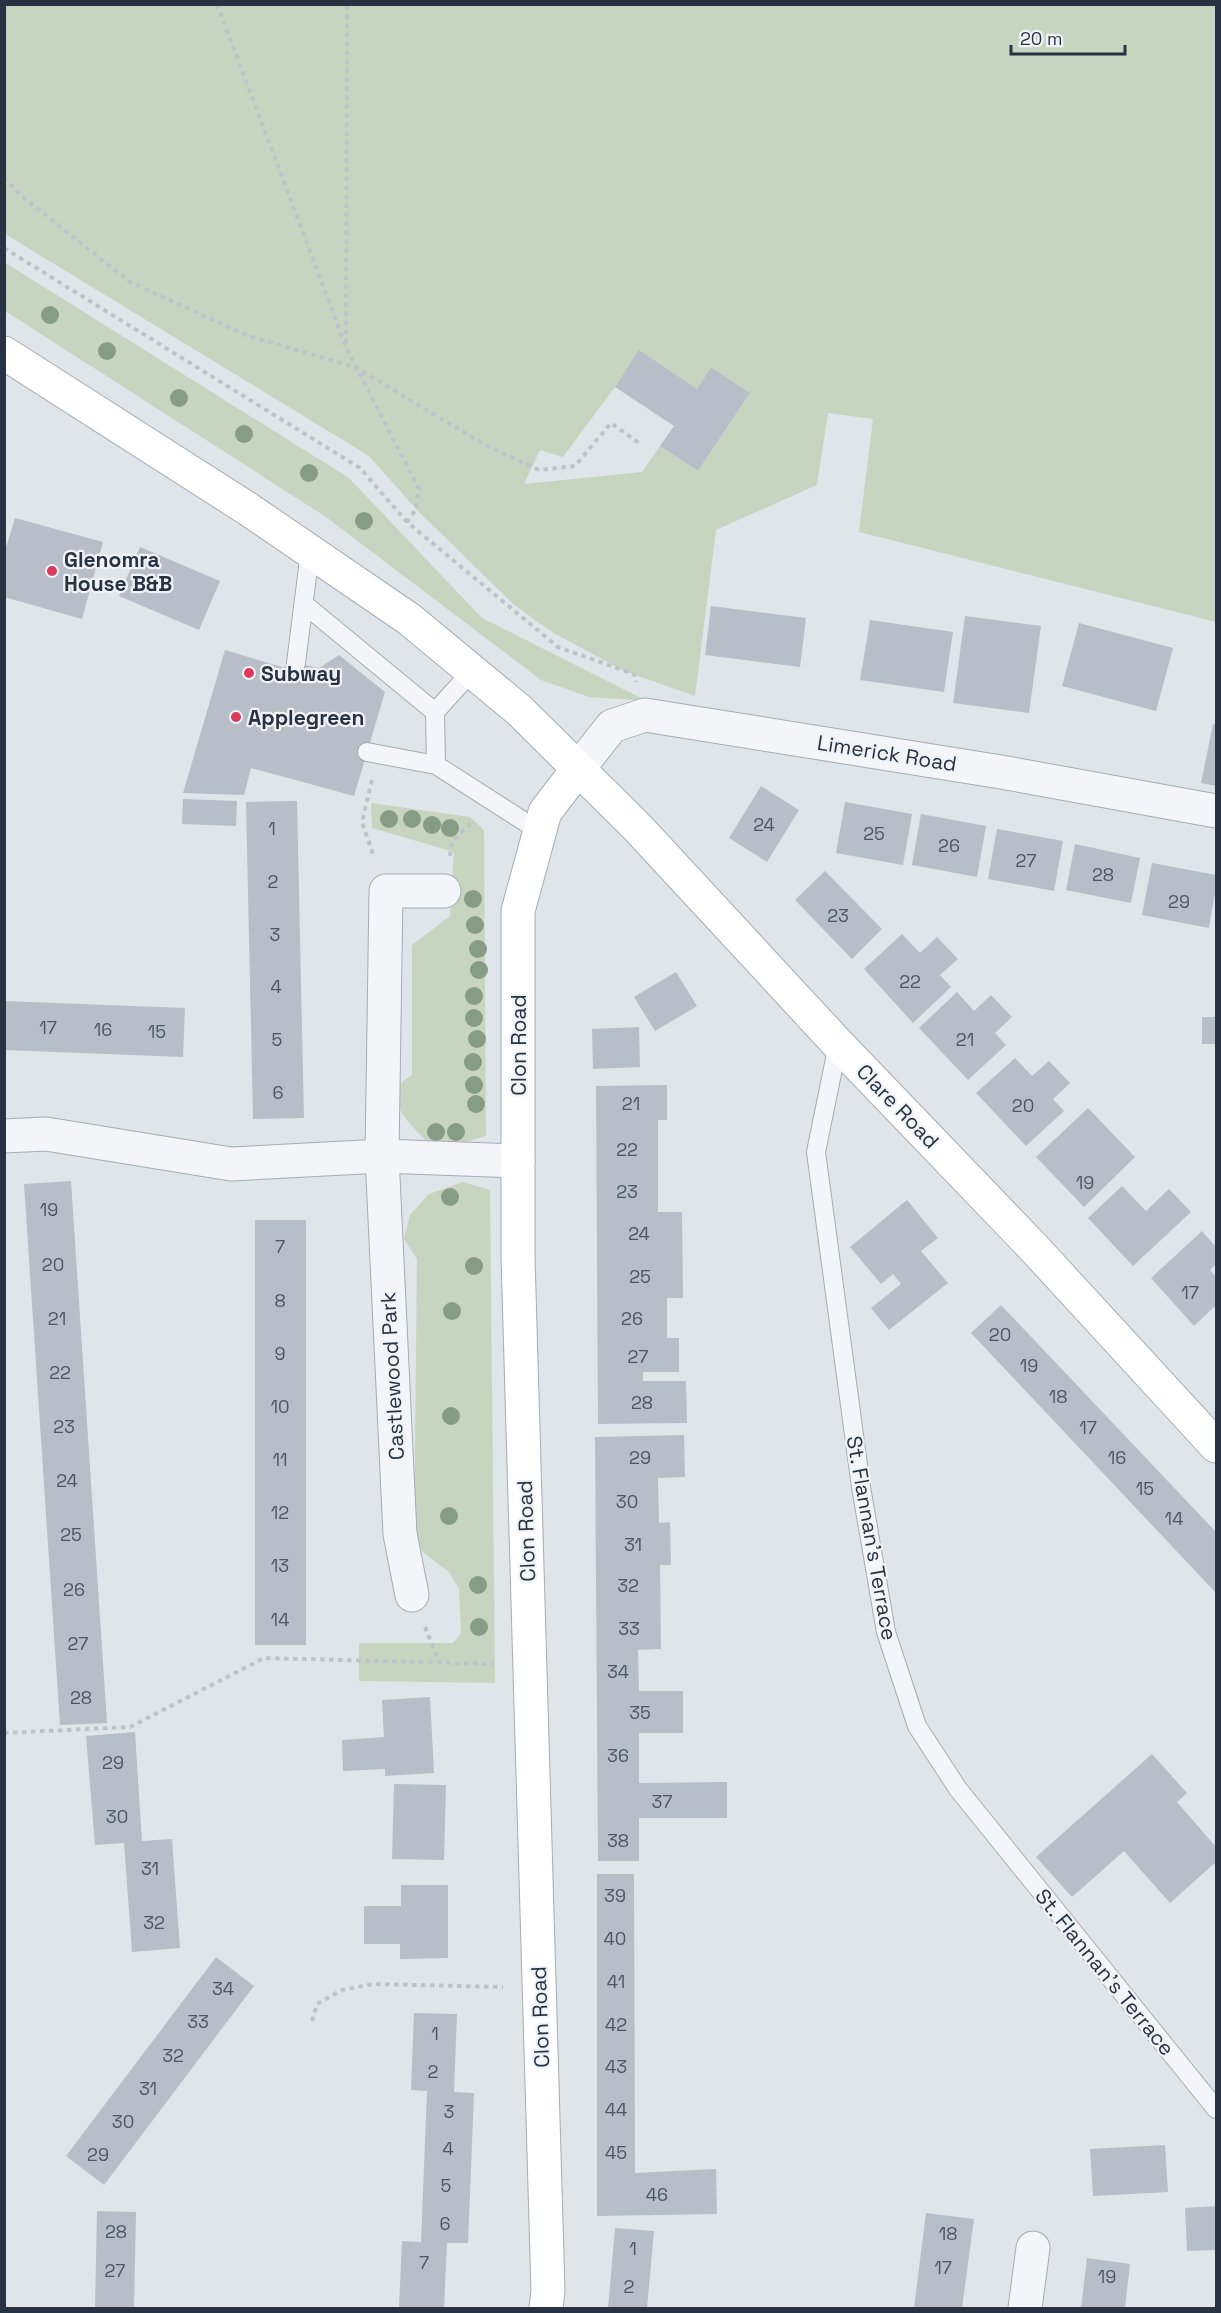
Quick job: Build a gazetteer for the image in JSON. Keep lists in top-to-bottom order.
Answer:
{
  "streets": {
    "main road": ["Clon Road", "Clare Road"],
    "street": ["Limerick Road", "Castlewood Park"],
    "lane": ["St. Flannan's Terrace"]
  },
  "crossings": [
    ["Limerick Road", "Clon Road"],
    ["Limerick Road", "Clare Road"],
    ["Clon Road", "Clare Road"],
    ["Clare Road", "St. Flannan's Terrace"]
  ],
  "places": ["Glenomra House B&B", "Subway", "Applegreen"],
  "house_numbers": [
    "24",
    "1",
    "25",
    "26",
    "27",
    "28",
    "2",
    "29",
    "23",
    "3",
    "22",
    "4",
    "17",
    "16",
    "15",
    "5",
    "21",
    "6",
    "21",
    "20",
    "22",
    "19",
    "23",
    "19",
    "24",
    "7",
    "20",
    "25",
    "17",
    "8",
    "21",
    "26",
    "20",
    "9",
    "27",
    "19",
    "22",
    "18",
    "28",
    "10",
    "23",
    "17",
    "29",
    "16",
    "11",
    "24",
    "15",
    "30",
    "12",
    "14",
    "25",
    "31",
    "13",
    "32",
    "26",
    "14",
    "33",
    "27",
    "34",
    "28",
    "35",
    "36",
    "29",
    "37",
    "30",
    "38",
    "31",
    "39",
    "32",
    "40",
    "41",
    "34",
    "33",
    "42",
    "1",
    "32",
    "43",
    "2",
    "31",
    "44",
    "3",
    "30",
    "4",
    "45",
    "29",
    "5",
    "46",
    "6",
    "28",
    "18",
    "1",
    "7",
    "17",
    "27",
    "19",
    "2"
  ],
  "scale_bar": "20 m"
}
